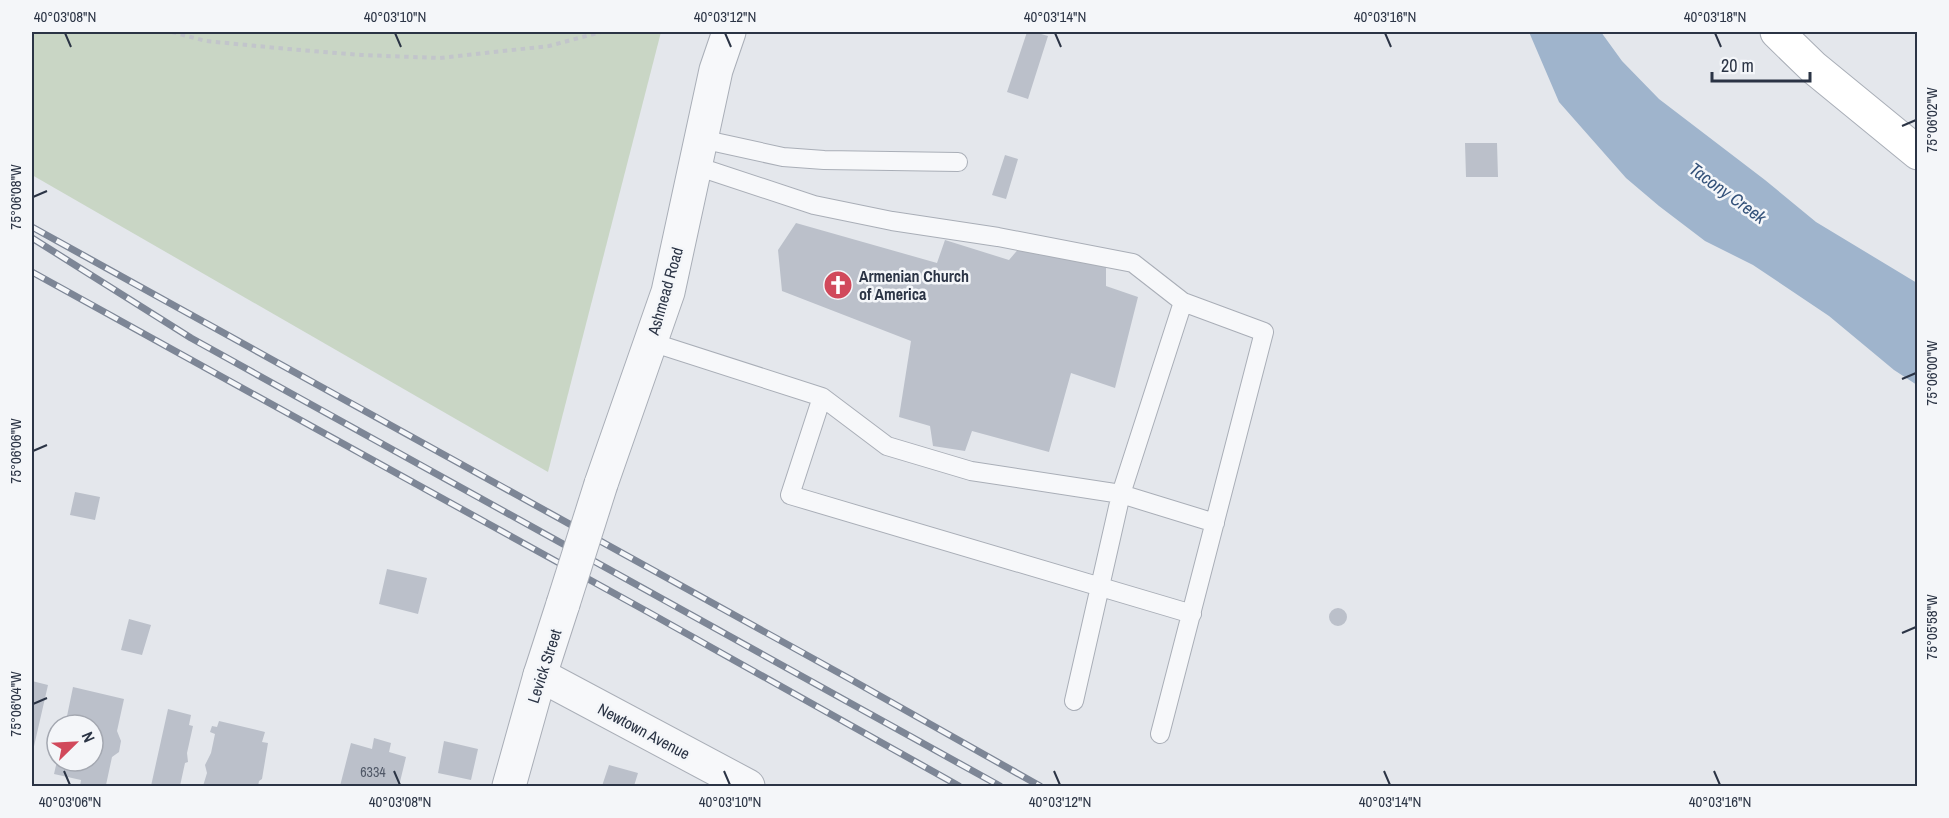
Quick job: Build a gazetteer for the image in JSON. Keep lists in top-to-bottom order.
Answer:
{
  "streets": {
    "street": ["Ashmead Road", "Levick Street", "Newtown Avenue"]
  },
  "crossings": [
    ["Ashmead Road", "Levick Street"],
    ["Levick Street", "Newtown Avenue"]
  ],
  "water": ["Tacony Creek"],
  "places": {
    "church": ["Armenian Church of America"]
  },
  "house_numbers": ["6334"],
  "scale_bar": "20 m",
  "north": "top right",
  "coordinates": [
    "40°03'08\"N",
    "40°03'10\"N",
    "40°03'12\"N",
    "40°03'14\"N",
    "40°03'16\"N",
    "40°03'18\"N",
    "75°06'02\"W",
    "75°06'08\"W",
    "75°06'00\"W",
    "75°06'06\"W",
    "75°05'58\"W",
    "75°06'04\"W",
    "40°03'06\"N"
  ]
}
